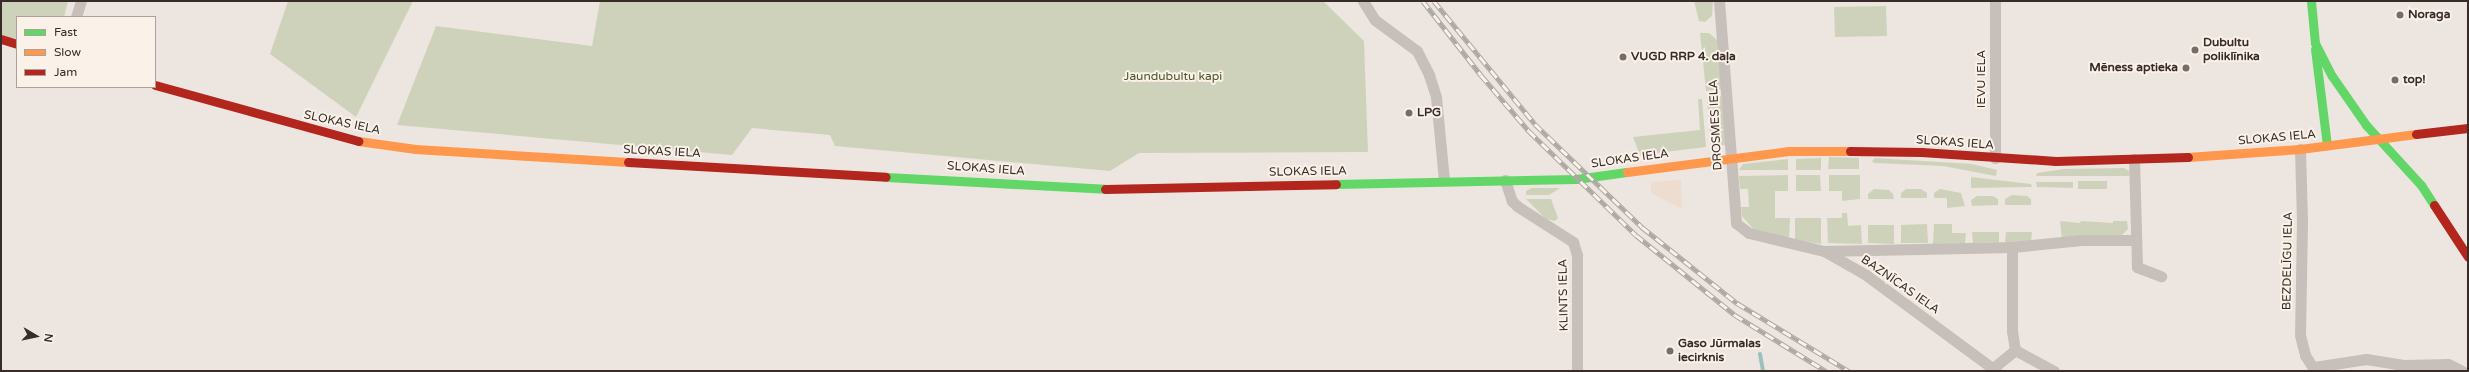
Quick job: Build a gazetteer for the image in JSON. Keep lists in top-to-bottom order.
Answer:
{
  "streets": {
    "main road": ["SLOKAS IELA"],
    "street": [
      "IEVU IELA",
      "DROSMES IELA",
      "BEZDELĪGU IELA",
      "BAZNĪCAS IELA",
      "KLINTS IELA"
    ]
  },
  "crossings": [
    ["IEVU IELA", "SLOKAS IELA"],
    ["SLOKAS IELA", "DROSMES IELA"],
    ["SLOKAS IELA", "BEZDELĪGU IELA"],
    ["SLOKAS IELA", "KLINTS IELA"],
    ["DROSMES IELA", "BAZNĪCAS IELA"]
  ],
  "parks": ["Jaundubultu kapi"],
  "places": [
    "Noraga",
    "Dubultu poliklīnika",
    "VUGD RRP 4. daļa",
    "Mēness aptieka",
    "top!",
    "LPG",
    "Gaso Jūrmalas iecirknis"
  ],
  "legend": ["Fast", "Slow", "Jam"],
  "north": "right"
}
